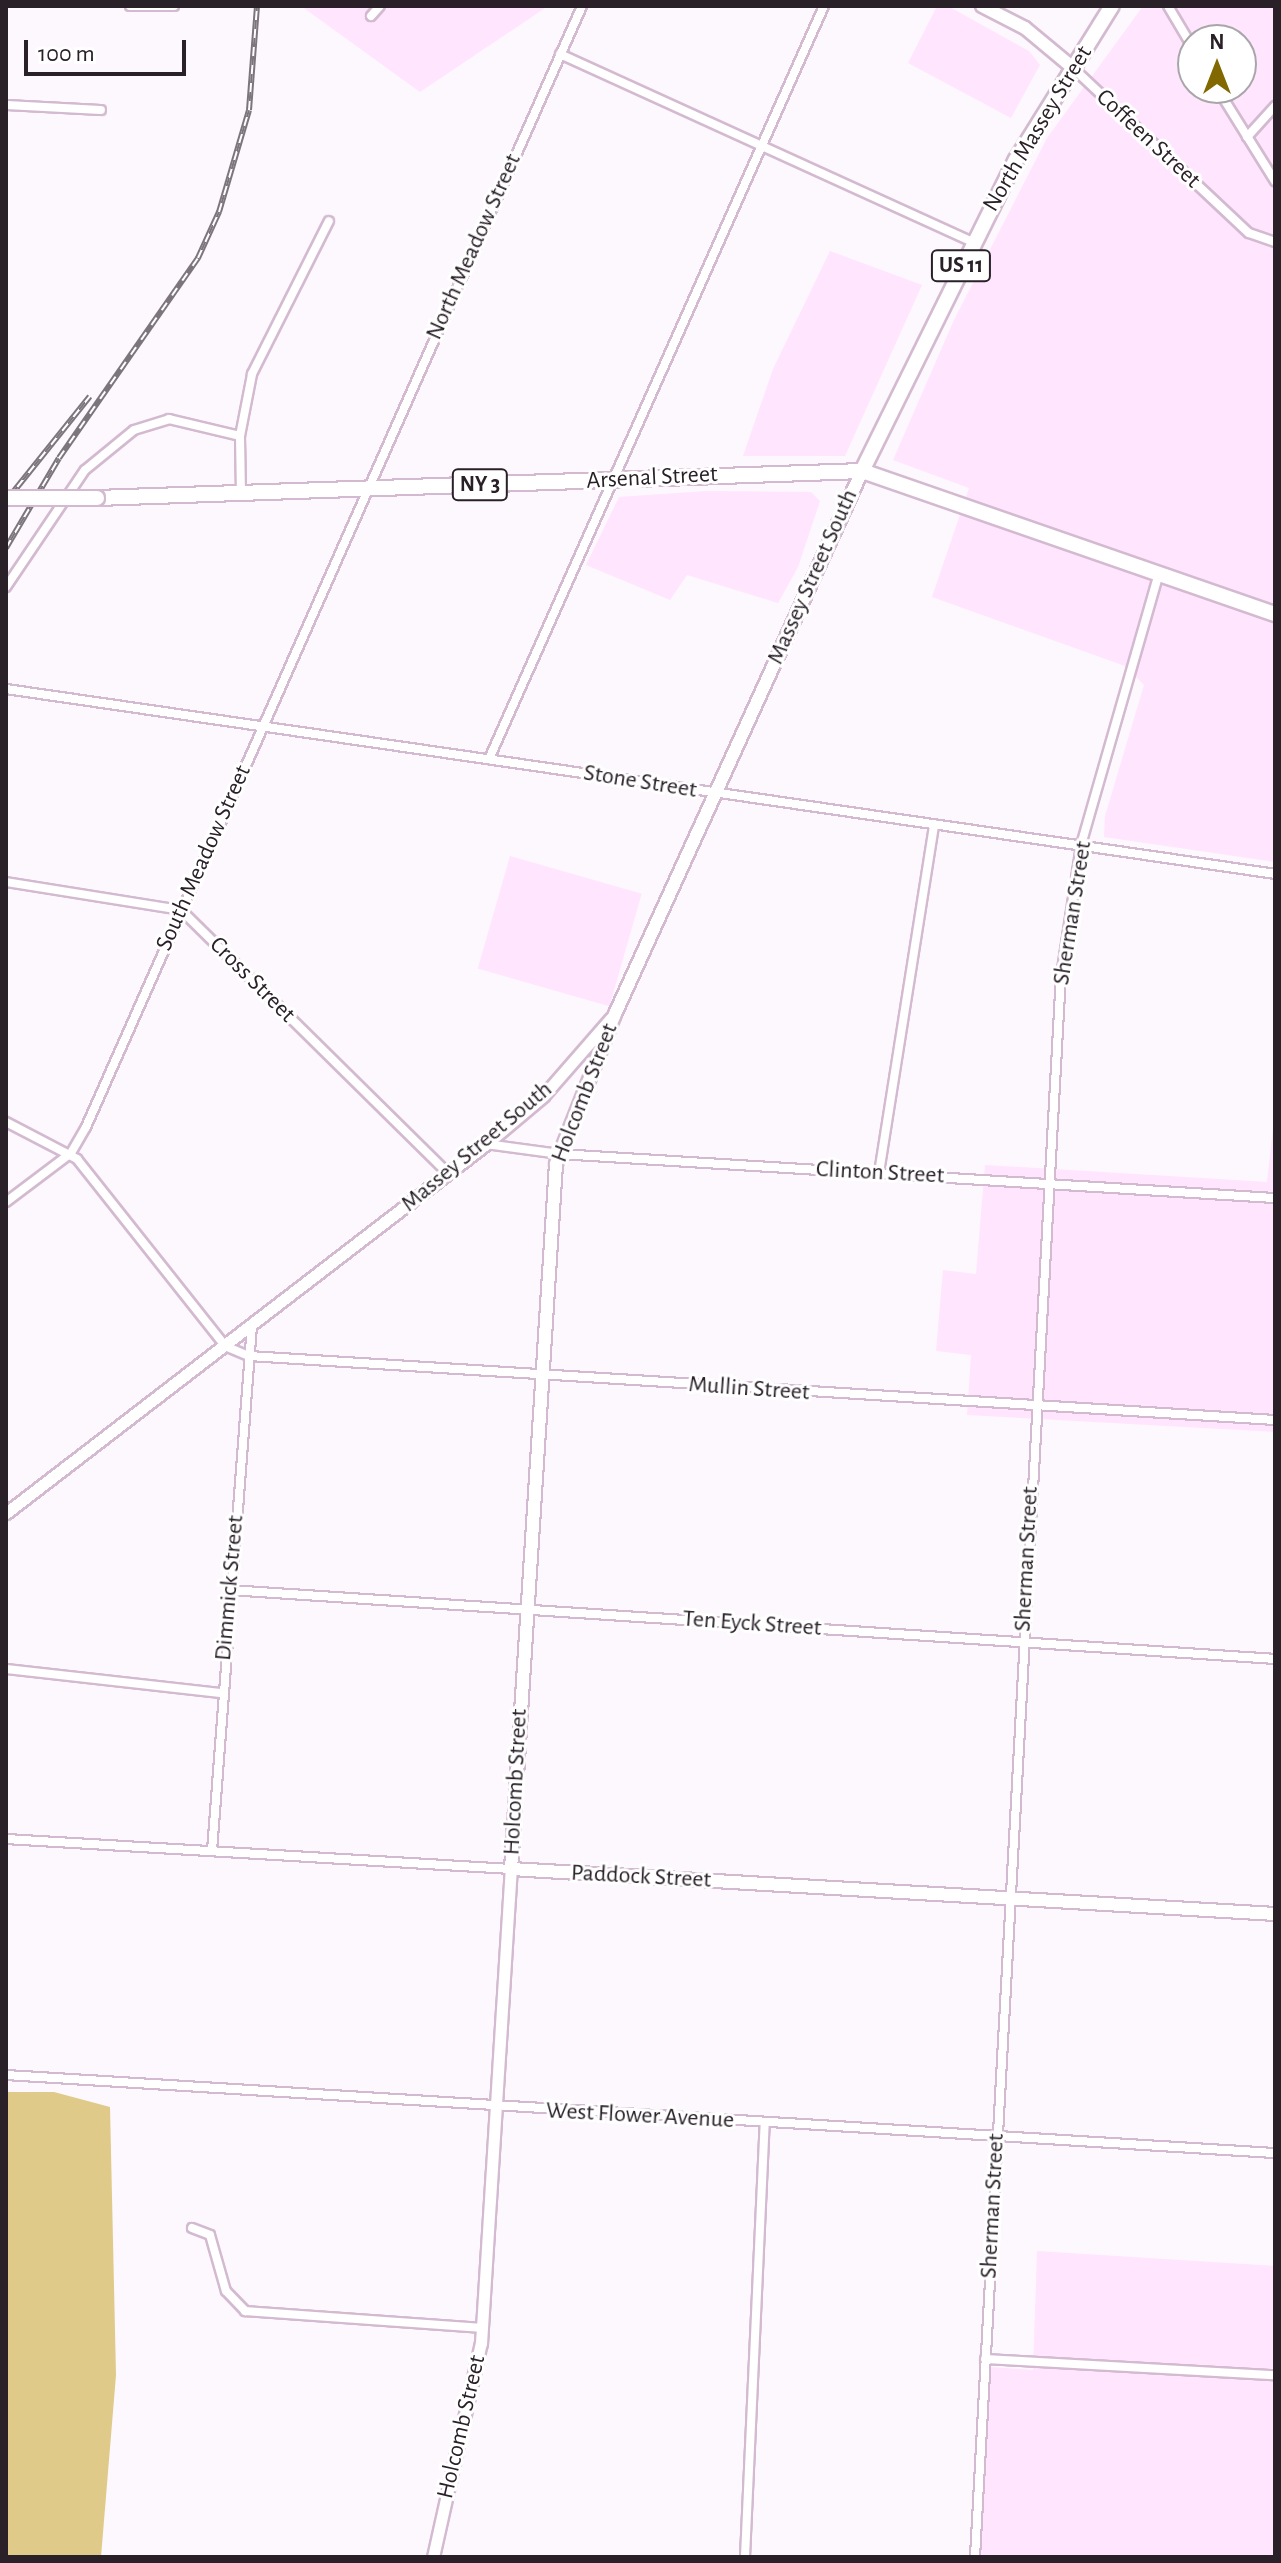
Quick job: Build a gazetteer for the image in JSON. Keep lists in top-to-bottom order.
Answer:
{
  "streets": {
    "main road": [
      "North Massey Street",
      "Coffeen Street",
      "US 11",
      "Arsenal Street",
      "NY 3",
      "Massey Street South",
      "Holcomb Street",
      "Paddock Street"
    ],
    "street": [
      "North Meadow Street",
      "Stone Street",
      "South Meadow Street",
      "Sherman Street",
      "Cross Street",
      "Clinton Street",
      "Mullin Street",
      "Dimmick Street",
      "Ten Eyck Street",
      "West Flower Avenue"
    ]
  },
  "crossings": [
    ["North Massey Street", "Coffeen Street"],
    ["North Massey Street", "Arsenal Street"],
    ["North Massey Street", "Massey Street South"],
    ["North Meadow Street", "Arsenal Street"],
    ["North Meadow Street", "South Meadow Street"],
    ["Arsenal Street", "Massey Street South"],
    ["Arsenal Street", "South Meadow Street"],
    ["Arsenal Street", "Sherman Street"],
    ["Massey Street South", "Stone Street"],
    ["Massey Street South", "Cross Street"],
    ["Massey Street South", "Holcomb Street"],
    ["Massey Street South", "Clinton Street"],
    ["Massey Street South", "Mullin Street"],
    ["Massey Street South", "Dimmick Street"],
    ["Stone Street", "South Meadow Street"],
    ["Stone Street", "Sherman Street"],
    ["South Meadow Street", "Cross Street"],
    ["Sherman Street", "Clinton Street"],
    ["Sherman Street", "Mullin Street"],
    ["Sherman Street", "Ten Eyck Street"],
    ["Sherman Street", "Paddock Street"],
    ["Sherman Street", "West Flower Avenue"],
    ["Holcomb Street", "Clinton Street"],
    ["Holcomb Street", "Mullin Street"],
    ["Holcomb Street", "Ten Eyck Street"],
    ["Holcomb Street", "Paddock Street"],
    ["Holcomb Street", "West Flower Avenue"],
    ["Mullin Street", "Dimmick Street"],
    ["Dimmick Street", "Ten Eyck Street"],
    ["Dimmick Street", "Paddock Street"]
  ],
  "scale_bar": "100 m",
  "north": "top"
}
